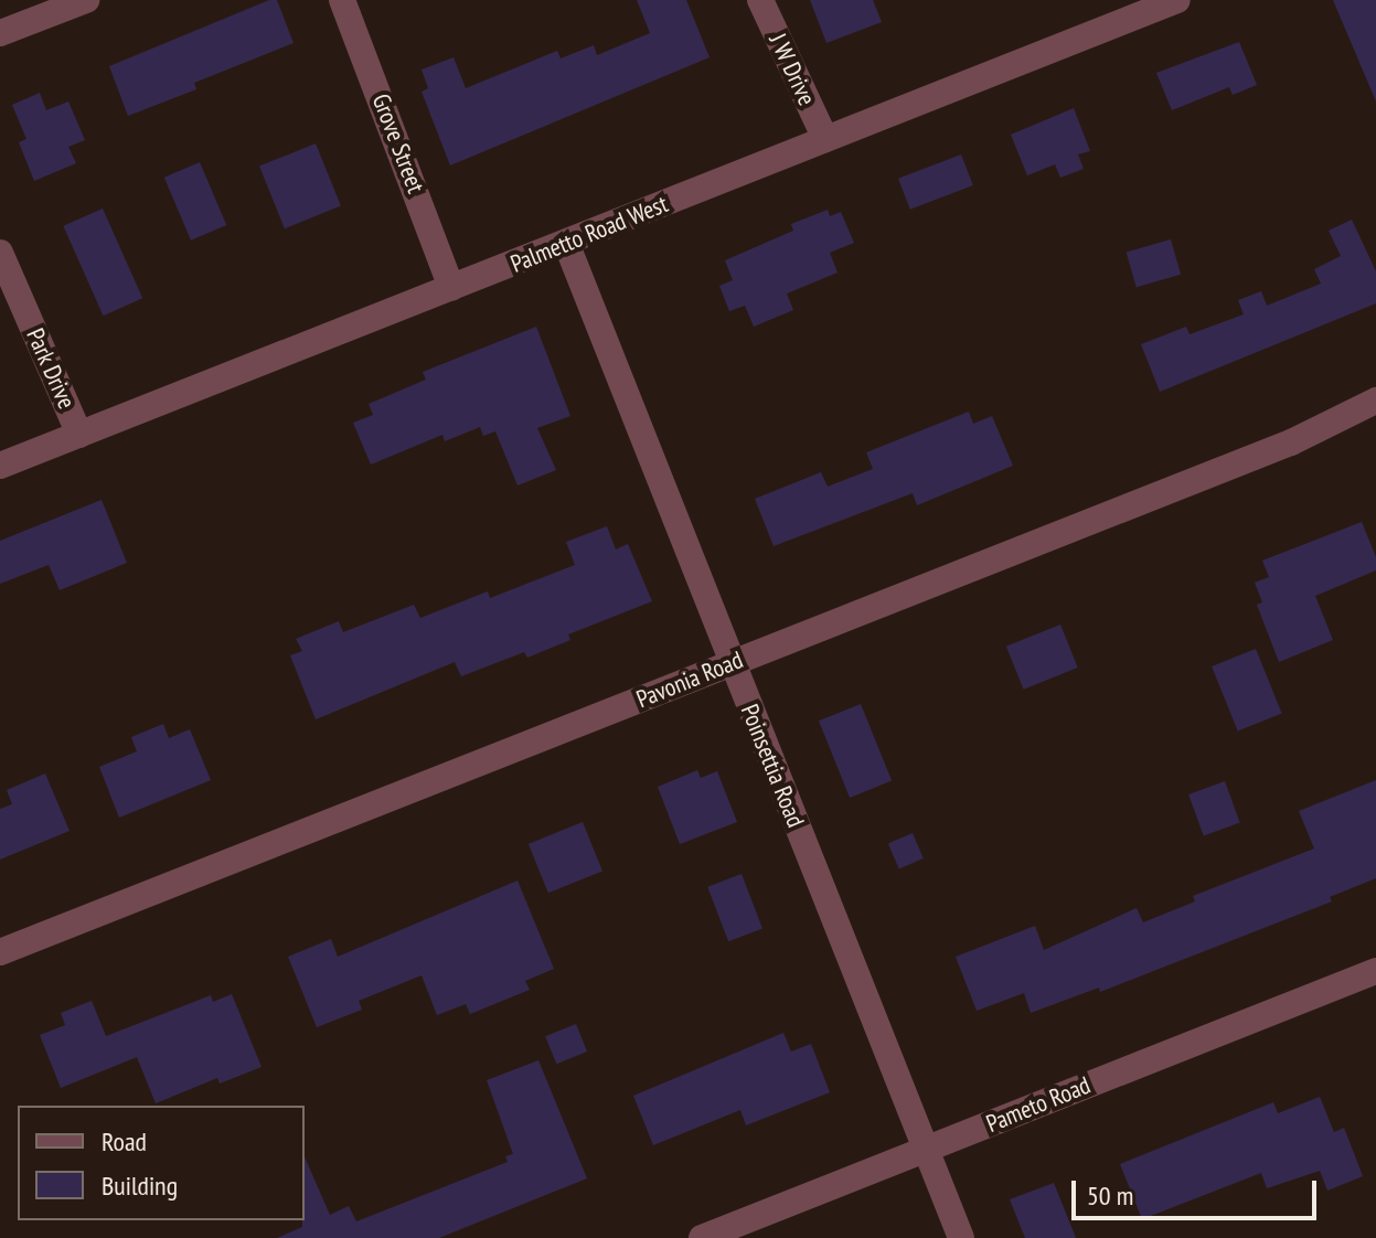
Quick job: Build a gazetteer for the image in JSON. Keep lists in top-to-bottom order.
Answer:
{
  "streets": {
    "street": [
      "J W Drive",
      "Grove Street",
      "Palmetto Road West",
      "Park Drive",
      "Pavonia Road",
      "Poinsettia Road",
      "Pameto Road"
    ]
  },
  "crossings": [
    ["J W Drive", "Palmetto Road West"],
    ["Grove Street", "Palmetto Road West"],
    ["Palmetto Road West", "Park Drive"],
    ["Palmetto Road West", "Poinsettia Road"],
    ["Pavonia Road", "Poinsettia Road"],
    ["Poinsettia Road", "Pameto Road"]
  ],
  "legend": ["Road", "Building"],
  "scale_bar": "50 m"
}
